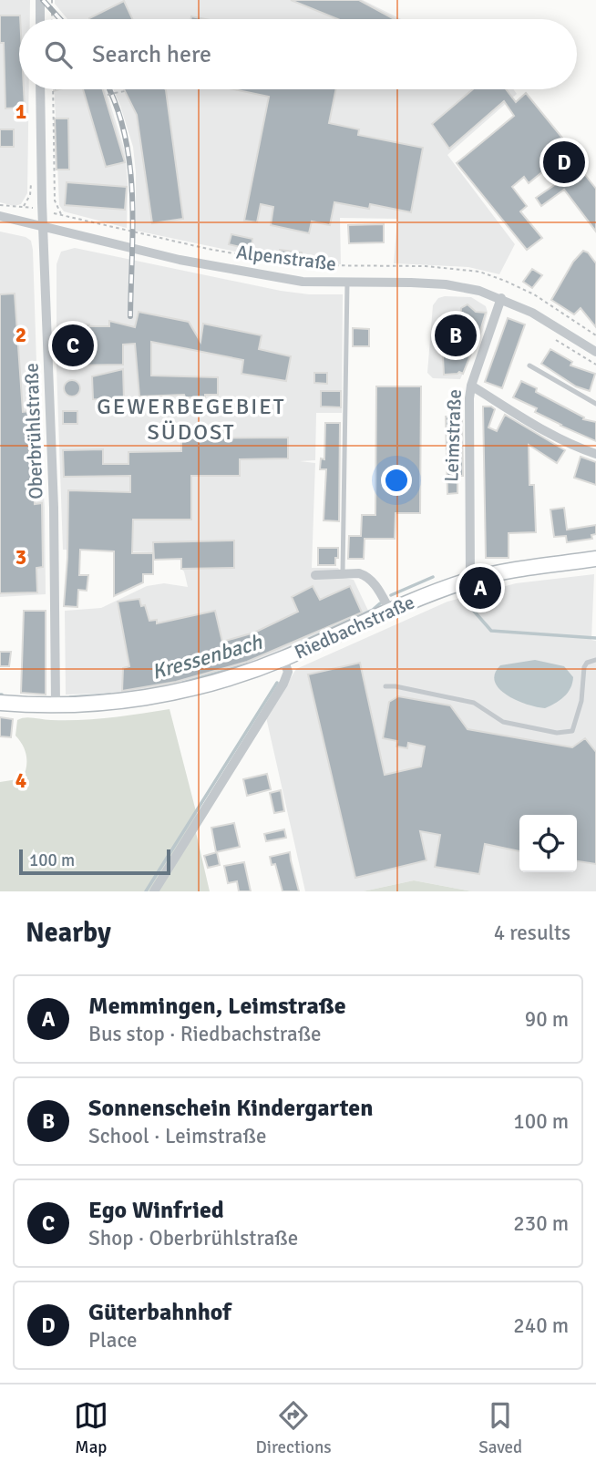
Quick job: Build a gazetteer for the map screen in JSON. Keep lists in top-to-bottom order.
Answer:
{
  "streets": {
    "street": [
      "Alpenstraße",
      "Oberbrühlstraße",
      "Leimstraße",
      "Riedbachstraße"
    ]
  },
  "crossings": [
    ["Alpenstraße", "Oberbrühlstraße"],
    ["Alpenstraße", "Leimstraße"],
    ["Oberbrühlstraße", "Riedbachstraße"],
    ["Leimstraße", "Riedbachstraße"]
  ],
  "districts": ["GEWERBEGEBIET SÜDOST"],
  "water": ["Kressenbach"],
  "scale_bar": "100 m",
  "page": {
    "search": "Search here",
    "pins": [
      "D",
      "B",
      "C",
      "A"
    ],
    "scale": "100 m",
    "heading": ["Nearby", "4 results"],
    "list": [
      {
        "mark": "A",
        "name": "Memmingen, Leimstraße",
        "note": "Bus stop · Riedbachstraße",
        "value": "90 m"
      },
      {
        "mark": "B",
        "name": "Sonnenschein Kindergarten",
        "note": "School · Leimstraße",
        "value": "100 m"
      },
      {
        "mark": "C",
        "name": "Ego Winfried",
        "note": "Shop · Oberbrühlstraße",
        "value": "230 m"
      },
      {
        "mark": "D",
        "name": "Güterbahnhof",
        "note": "Place",
        "value": "240 m"
      }
    ],
    "nav": ["Map", "Directions", "Saved"]
  },
  "grid": {
    "rows": [
      "1",
      "2",
      "3",
      "4"
    ]
  }
}
